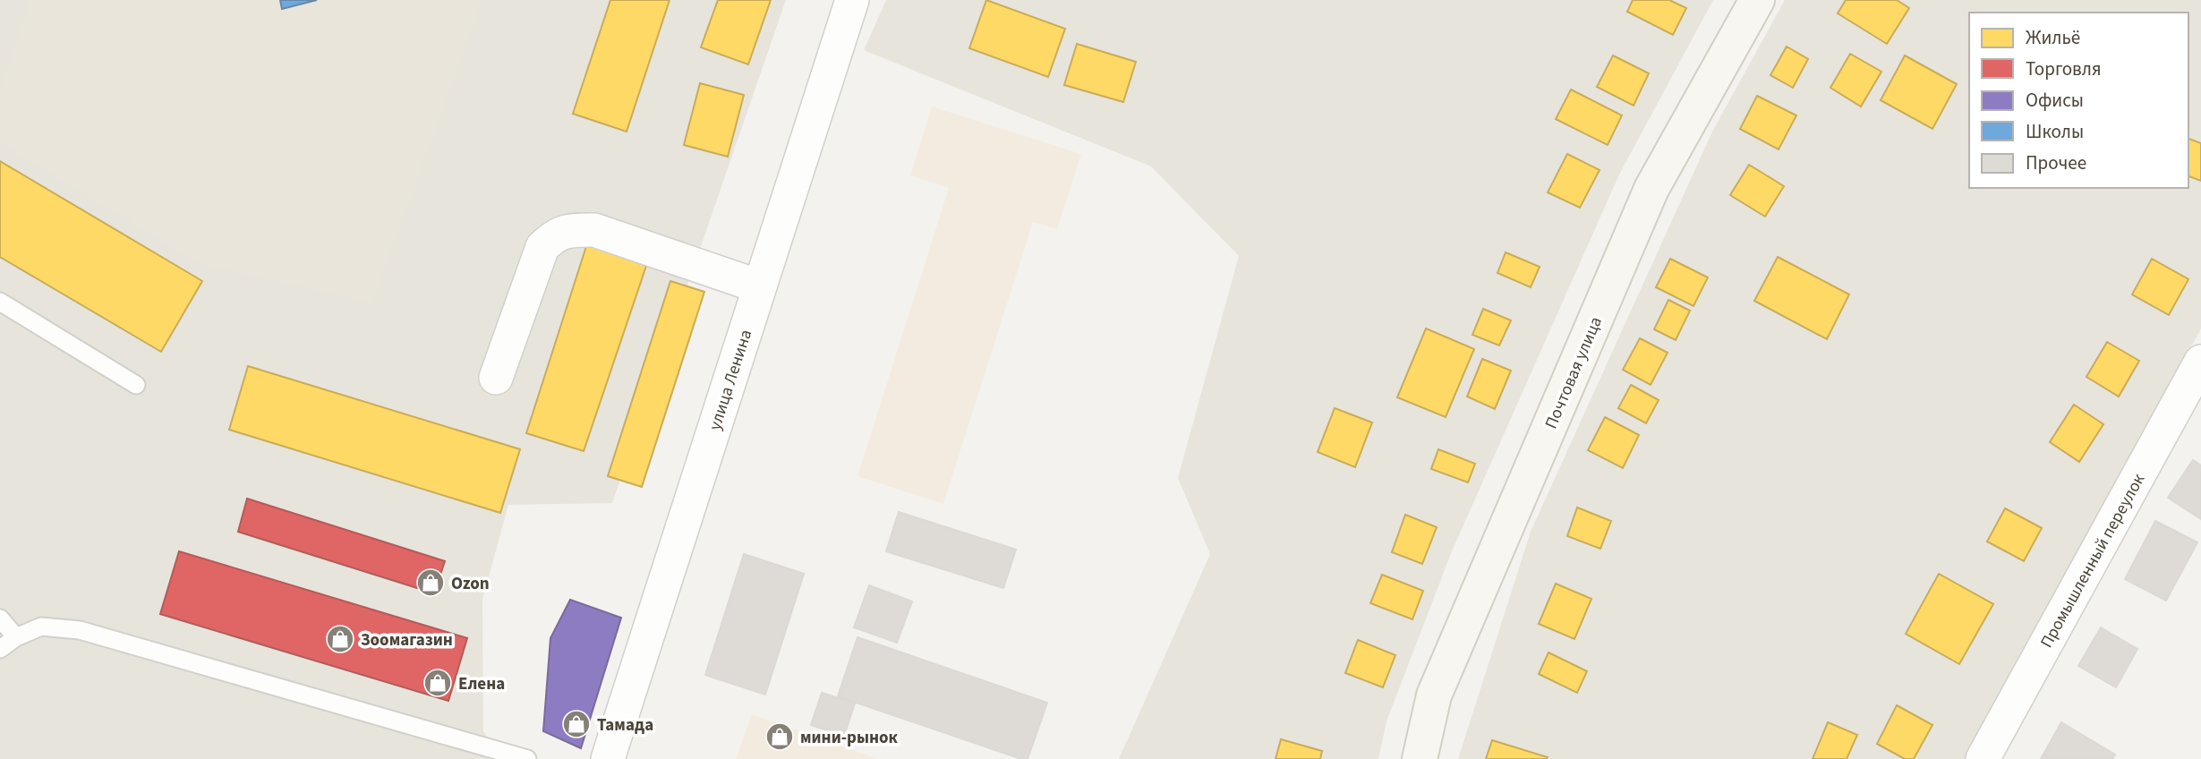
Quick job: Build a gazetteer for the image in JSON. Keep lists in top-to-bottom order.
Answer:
{
  "streets": {
    "main road": ["Почтовая улица"],
    "street": ["улица Ленина", "Промышленный переулок"]
  },
  "places": {
    "shop": [
      "Ozon",
      "Зоомагазин",
      "Елена",
      "Тамада",
      "мини-рынок"
    ]
  },
  "legend": [
    "Жильё",
    "Торговля",
    "Офисы",
    "Школы",
    "Прочее"
  ]
}
